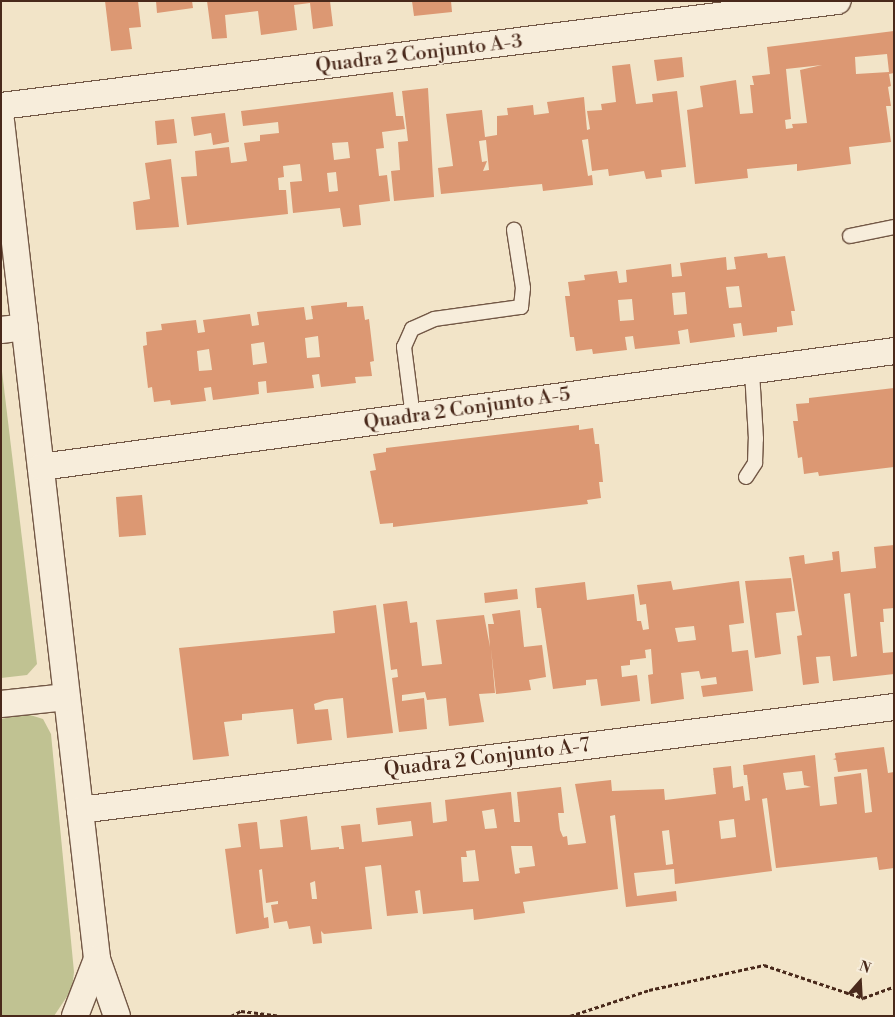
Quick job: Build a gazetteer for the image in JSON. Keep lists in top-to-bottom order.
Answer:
{
  "streets": {
    "street": ["Quadra 2 Conjunto A-3", "Quadra 2 Conjunto A-5", "Quadra 2 Conjunto A-7"]
  },
  "north": "top"
}
